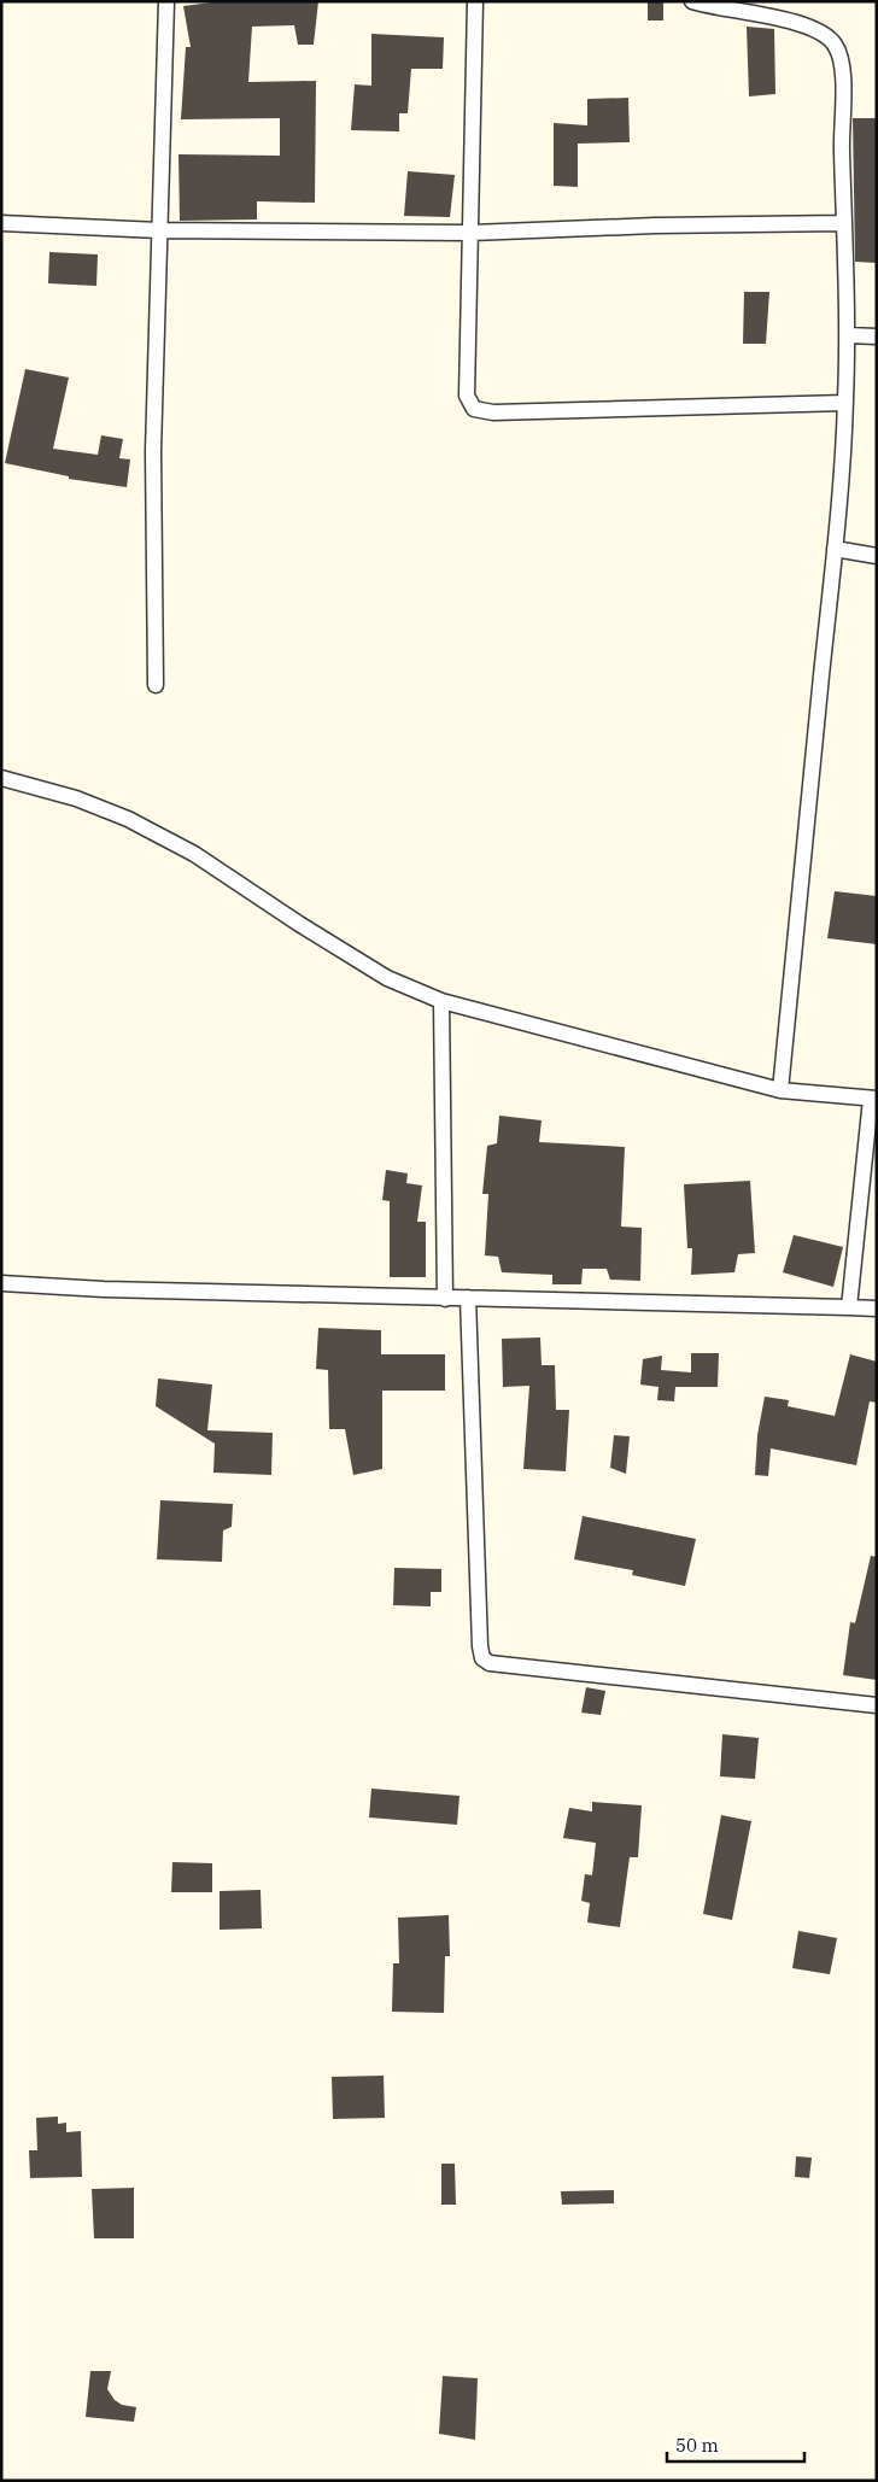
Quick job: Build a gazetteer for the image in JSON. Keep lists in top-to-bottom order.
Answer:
{
  "scale_bar": "50 m"
}
